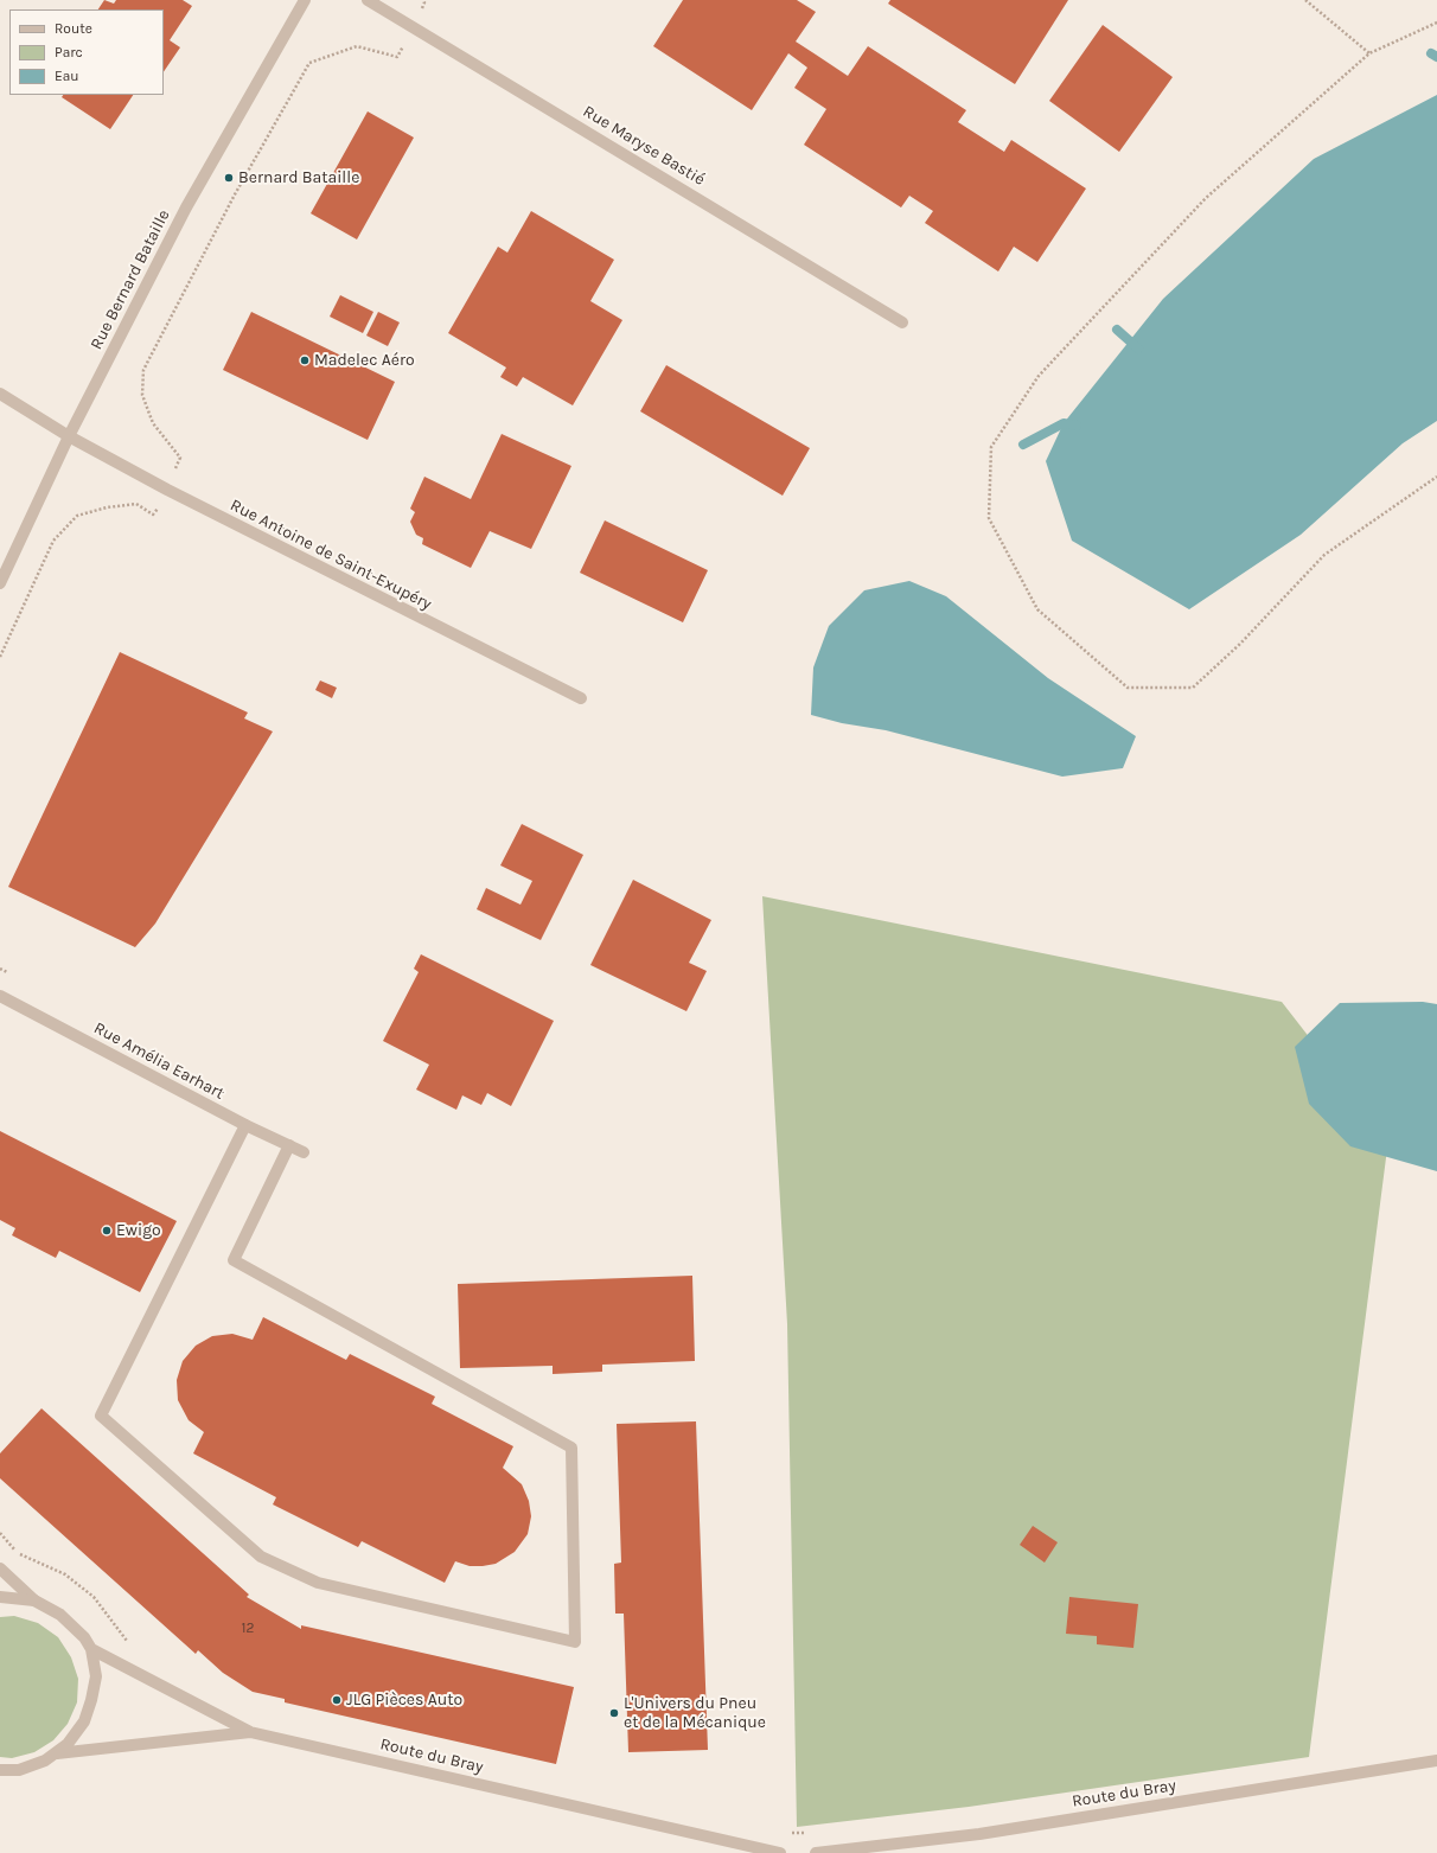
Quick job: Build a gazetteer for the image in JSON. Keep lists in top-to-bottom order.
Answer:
{
  "streets": {
    "street": [
      "Rue Maryse Bastié",
      "Rue Bernard Bataille",
      "Rue Antoine de Saint-Exupéry",
      "Rue Amélia Earhart",
      "Route du Bray"
    ]
  },
  "crossings": [
    ["Rue Bernard Bataille", "Rue Antoine de Saint-Exupéry"]
  ],
  "places": [
    "Bernard Bataille",
    "Madelec Aéro",
    "Ewigo",
    "JLG Pièces Auto",
    "L'Univers du Pneu et de la Mécanique"
  ],
  "house_numbers": ["12"],
  "legend": ["Route", "Parc", "Eau"]
}
